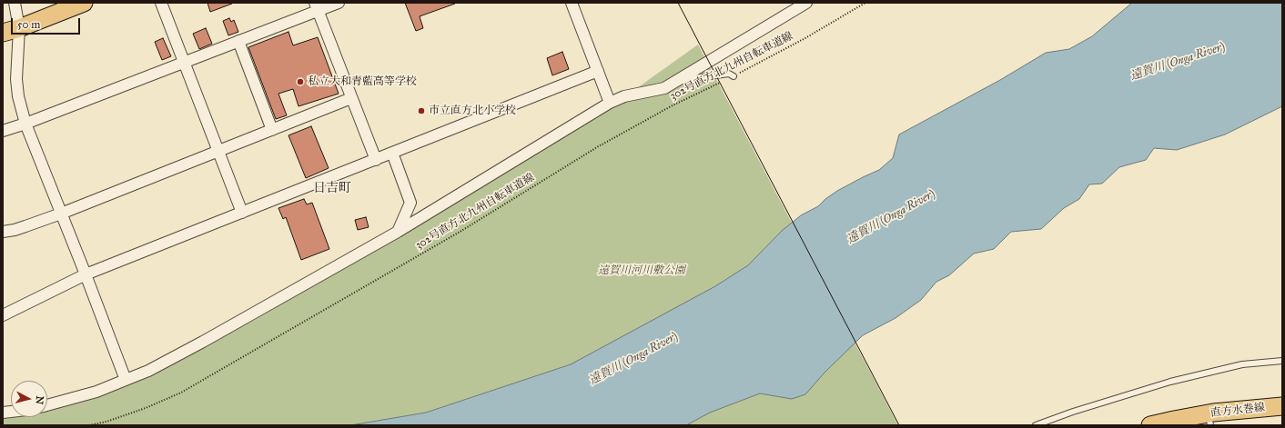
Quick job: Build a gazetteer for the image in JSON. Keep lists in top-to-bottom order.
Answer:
{
  "streets": {
    "main road": ["直方水巻線"],
    "path": ["302号直方北九州自転車道線"]
  },
  "districts": ["日吉町"],
  "water": ["遠賀川 (Onga River)"],
  "parks": ["遠賀川河川敷公園"],
  "places": ["私立大和青藍高等学校", "市立直方北小学校"],
  "scale_bar": "50 m",
  "north": "right"
}
